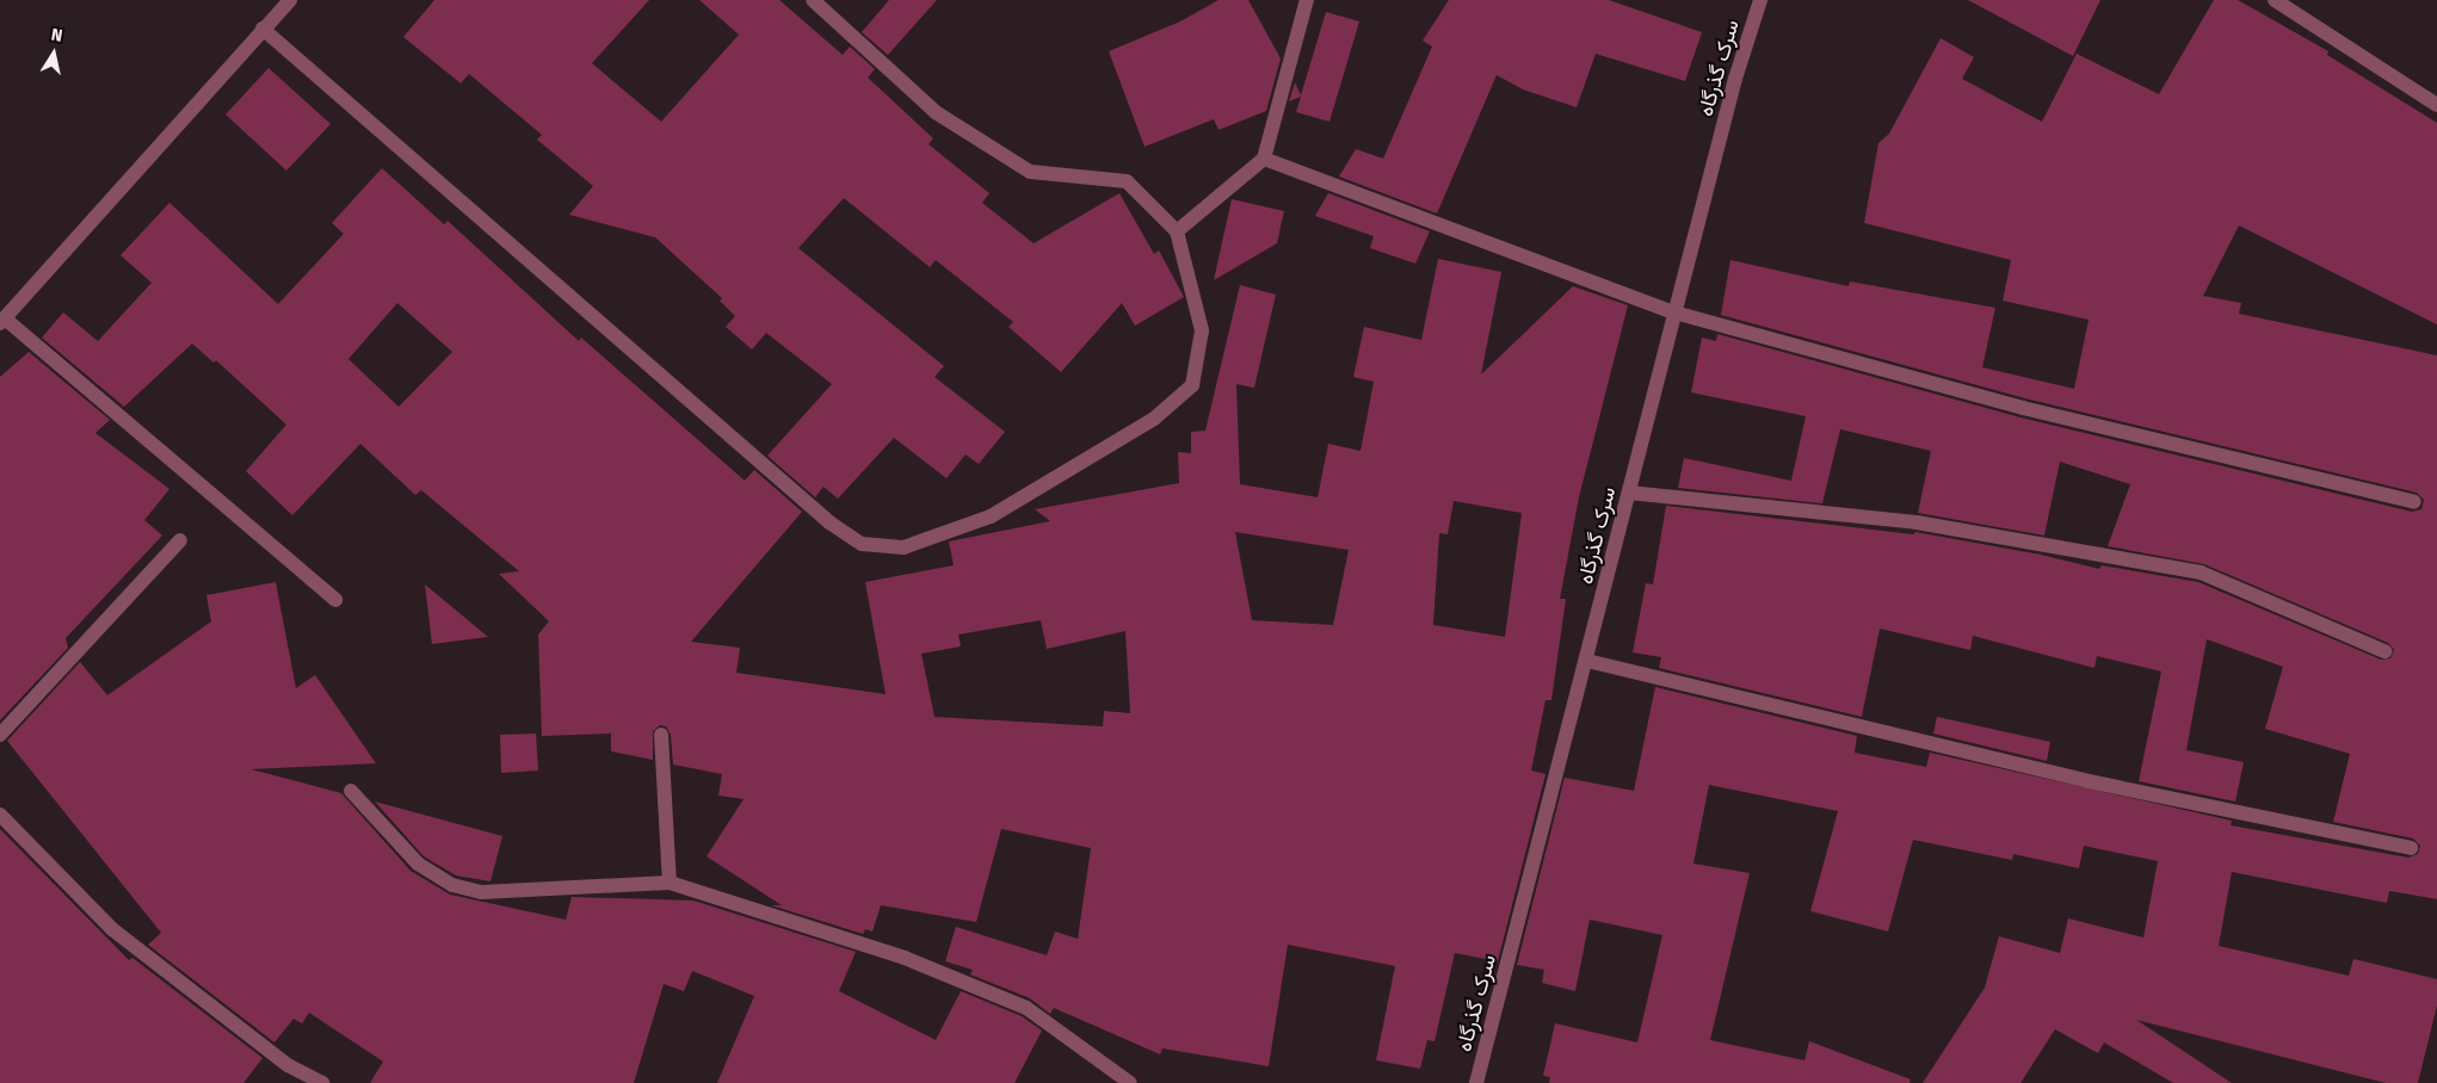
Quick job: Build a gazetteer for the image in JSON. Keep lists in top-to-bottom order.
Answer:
{
  "streets": {
    "street": ["سرک گذرگاه"]
  },
  "north": "top"
}
